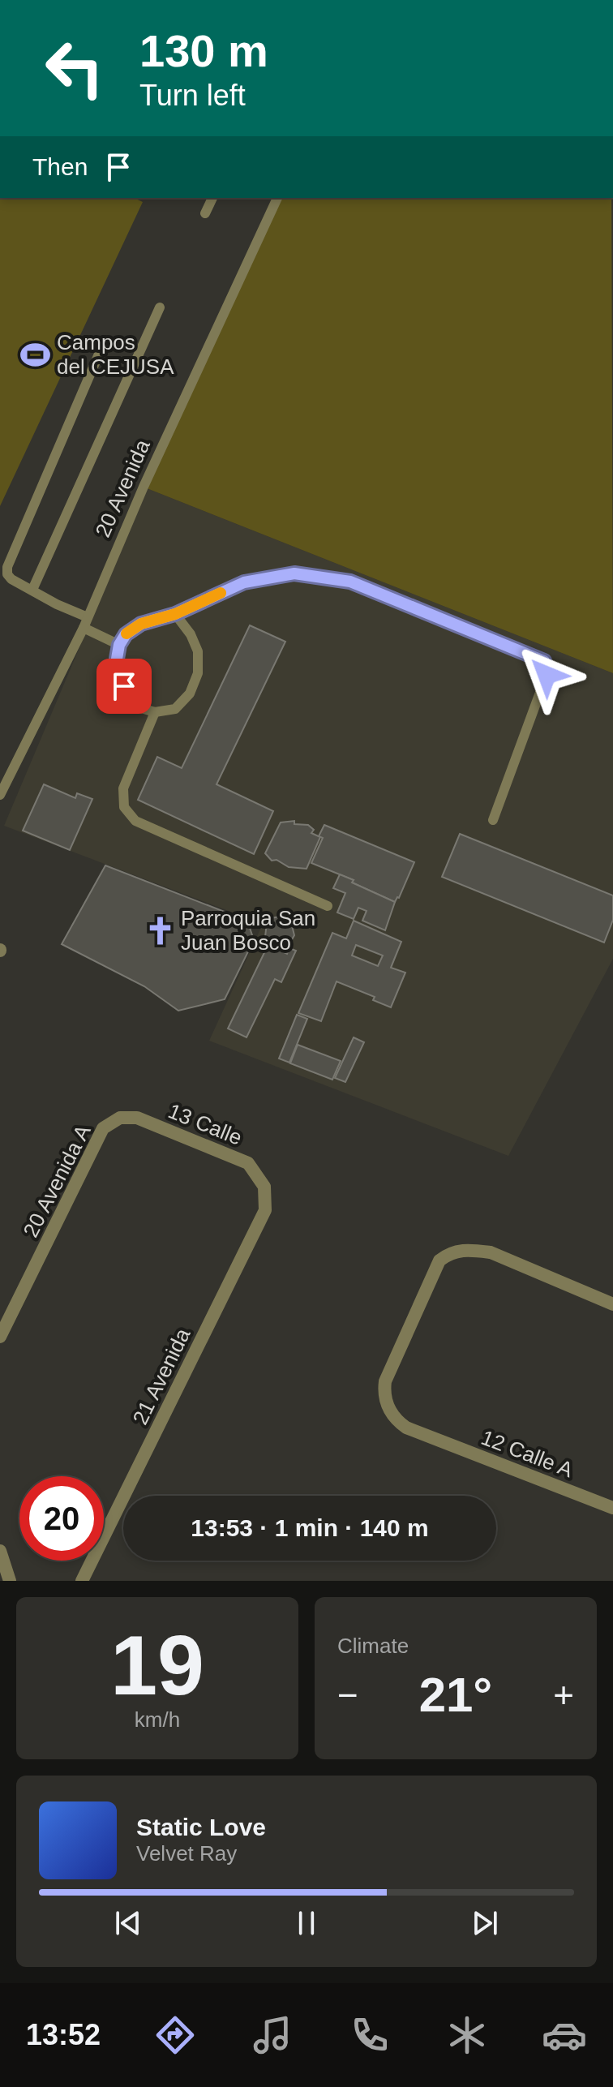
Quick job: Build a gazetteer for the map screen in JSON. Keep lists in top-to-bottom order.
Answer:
{
  "streets": {
    "street": [
      "13 Calle",
      "20 Avenida A",
      "21 Avenida",
      "12 Calle A"
    ],
    "lane": ["20 Avenida"]
  },
  "crossings": [
    ["13 Calle", "20 Avenida A"],
    ["13 Calle", "21 Avenida"]
  ],
  "places": {
    "sports": ["Campos del CEJUSA"],
    "church": ["Parroquia San Juan Bosco"]
  },
  "page": {
    "turn": ["130 m", "Turn left"],
    "then": "Then",
    "limit": "20",
    "trip": "13:53 · 1 min · 140 m",
    "tile": [
      ["19", "km/h"],
      "Climate"
    ],
    "heat": ["−", "21°", "+"],
    "song": ["Static Love", "Velvet Ray"],
    "tabs": "13:52"
  }
}
